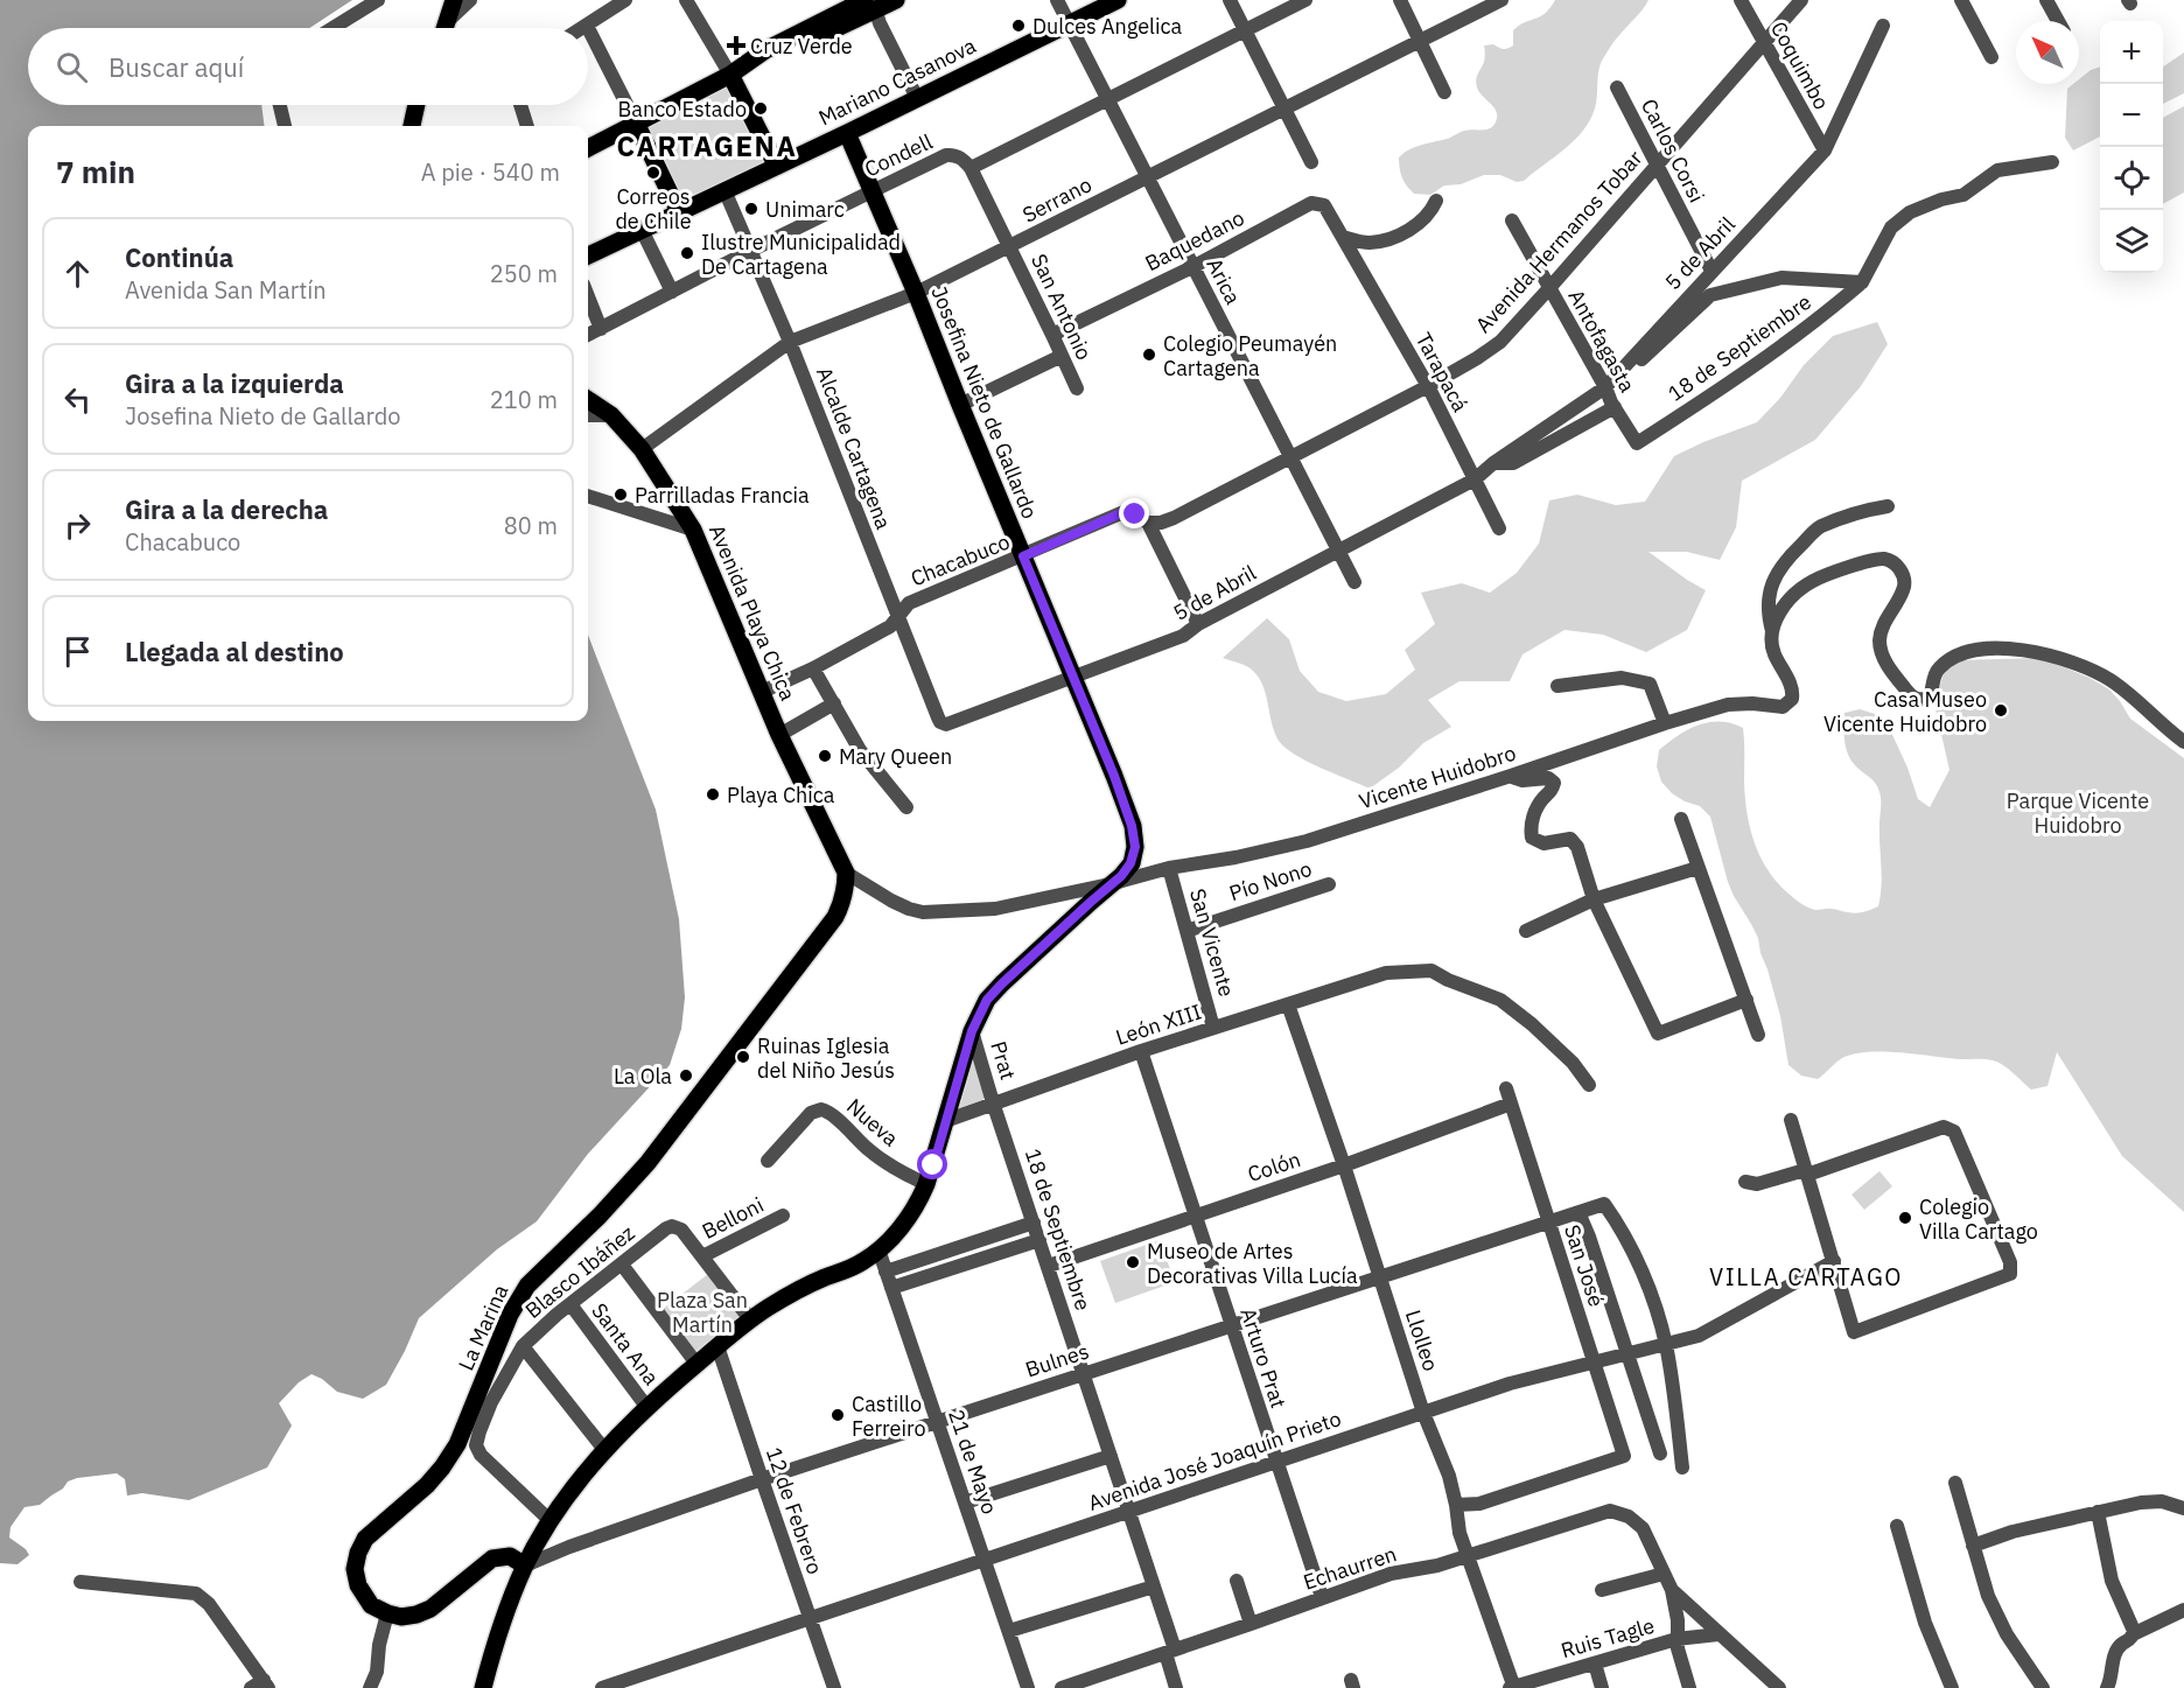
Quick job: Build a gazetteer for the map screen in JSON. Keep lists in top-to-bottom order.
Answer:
{
  "streets": {
    "main road": [
      "Mariano Casanova",
      "Josefina Nieto de Gallardo",
      "Avenida Playa Chica",
      "La Marina"
    ],
    "street": [
      "Coquimbo",
      "Carlos Corsi",
      "Condell",
      "Serrano",
      "Baquedano",
      "Avenida Hermanos Tobar",
      "5 de Abril",
      "Arica",
      "San Antonio",
      "Antofagasta",
      "18 de Septiembre",
      "Tarapacá",
      "Alcalde Cartagena",
      "Chacabuco",
      "Vicente Huidobro",
      "Pío Nono",
      "San Vicente",
      "León XIII",
      "Prat",
      "Nueva",
      "Colón",
      "Belloni",
      "San José",
      "Blasco Ibáñez",
      "Llolleo",
      "Santa Ana",
      "Arturo Prat",
      "Bulnes",
      "Avenida José Joaquín Prieto",
      "21 de Mayo",
      "12 de Febrero",
      "Echaurren",
      "Ruis Tagle"
    ]
  },
  "crossings": [
    ["Coquimbo", "Avenida Hermanos Tobar"],
    ["Coquimbo", "5 de Abril"],
    ["Mariano Casanova", "Arica"],
    ["Mariano Casanova", "Josefina Nieto de Gallardo"],
    ["Mariano Casanova", "Alcalde Cartagena"],
    ["Carlos Corsi", "Avenida Hermanos Tobar"],
    ["Carlos Corsi", "5 de Abril"],
    ["Condell", "San Antonio"],
    ["Condell", "Josefina Nieto de Gallardo"],
    ["Condell", "Alcalde Cartagena"],
    ["Serrano", "Arica"],
    ["Serrano", "San Antonio"],
    ["Serrano", "Josefina Nieto de Gallardo"],
    ["Serrano", "Alcalde Cartagena"],
    ["Serrano", "Avenida Playa Chica"],
    ["Baquedano", "Arica"],
    ["Baquedano", "San Antonio"],
    ["Baquedano", "Tarapacá"],
    ["Avenida Hermanos Tobar", "Arica"],
    ["Avenida Hermanos Tobar", "Antofagasta"],
    ["Avenida Hermanos Tobar", "Tarapacá"],
    ["Avenida Hermanos Tobar", "Chacabuco"],
    ["5 de Abril", "Arica"],
    ["5 de Abril", "Antofagasta"],
    ["5 de Abril", "Tarapacá"],
    ["5 de Abril", "Josefina Nieto de Gallardo"],
    ["5 de Abril", "Alcalde Cartagena"],
    ["Antofagasta", "18 de Septiembre"],
    ["18 de Septiembre", "León XIII"],
    ["18 de Septiembre", "Prat"],
    ["18 de Septiembre", "Colón"],
    ["18 de Septiembre", "Bulnes"],
    ["18 de Septiembre", "Avenida José Joaquín Prieto"],
    ["18 de Septiembre", "Echaurren"],
    ["Josefina Nieto de Gallardo", "Chacabuco"],
    ["Josefina Nieto de Gallardo", "Vicente Huidobro"],
    ["Alcalde Cartagena", "Chacabuco"],
    ["Chacabuco", "Avenida Playa Chica"],
    ["Avenida Playa Chica", "Vicente Huidobro"],
    ["Avenida Playa Chica", "La Marina"],
    ["Vicente Huidobro", "San Vicente"],
    ["Vicente Huidobro", "La Marina"],
    ["Pío Nono", "San Vicente"],
    ["San Vicente", "León XIII"],
    ["León XIII", "Prat"],
    ["León XIII", "Llolleo"],
    ["León XIII", "Arturo Prat"],
    ["Colón", "San José"],
    ["Colón", "Llolleo"],
    ["Colón", "Arturo Prat"],
    ["Belloni", "Blasco Ibáñez"],
    ["San José", "Llolleo"],
    ["San José", "Bulnes"],
    ["San José", "Avenida José Joaquín Prieto"],
    ["Blasco Ibáñez", "Santa Ana"],
    ["Llolleo", "Bulnes"],
    ["Llolleo", "Avenida José Joaquín Prieto"],
    ["Llolleo", "Echaurren"],
    ["Llolleo", "Ruis Tagle"],
    ["Arturo Prat", "Bulnes"],
    ["Arturo Prat", "Avenida José Joaquín Prieto"],
    ["Arturo Prat", "Echaurren"],
    ["Bulnes", "Avenida José Joaquín Prieto"],
    ["Bulnes", "21 de Mayo"],
    ["Bulnes", "12 de Febrero"],
    ["Avenida José Joaquín Prieto", "21 de Mayo"],
    ["Avenida José Joaquín Prieto", "12 de Febrero"]
  ],
  "districts": ["CARTAGENA", "VILLA CARTAGO"],
  "parks": ["Parque Vicente Huidobro", "Plaza San Martín"],
  "places": {
    "other": [
      "Dulces Angelica",
      "Banco Estado",
      "Correos de Chile",
      "Unimarc",
      "Ilustre Municipalidad De Cartagena",
      "Colegio Peumayén Cartagena",
      "Parrilladas Francia",
      "Casa Museo Vicente Huidobro",
      "Mary Queen",
      "Playa Chica",
      "Ruinas Iglesia del Niño Jesús",
      "La Ola",
      "Colegio Villa Cartago",
      "Museo de Artes Decorativas Villa Lucía",
      "Castillo Ferreiro"
    ],
    "health": ["Cruz Verde"]
  },
  "north": "top left",
  "page": {
    "map_buttons": ["+", "−"],
    "search": "Buscar aquí",
    "heading": ["7 min", "A pie · 540 m"],
    "list": [
      ["Continúa", "Avenida San Martín", "250 m"],
      ["Gira a la izquierda", "Josefina Nieto de Gallardo", "210 m"],
      ["Gira a la derecha", "Chacabuco", "80 m"],
      "Llegada al destino"
    ]
  }
}
